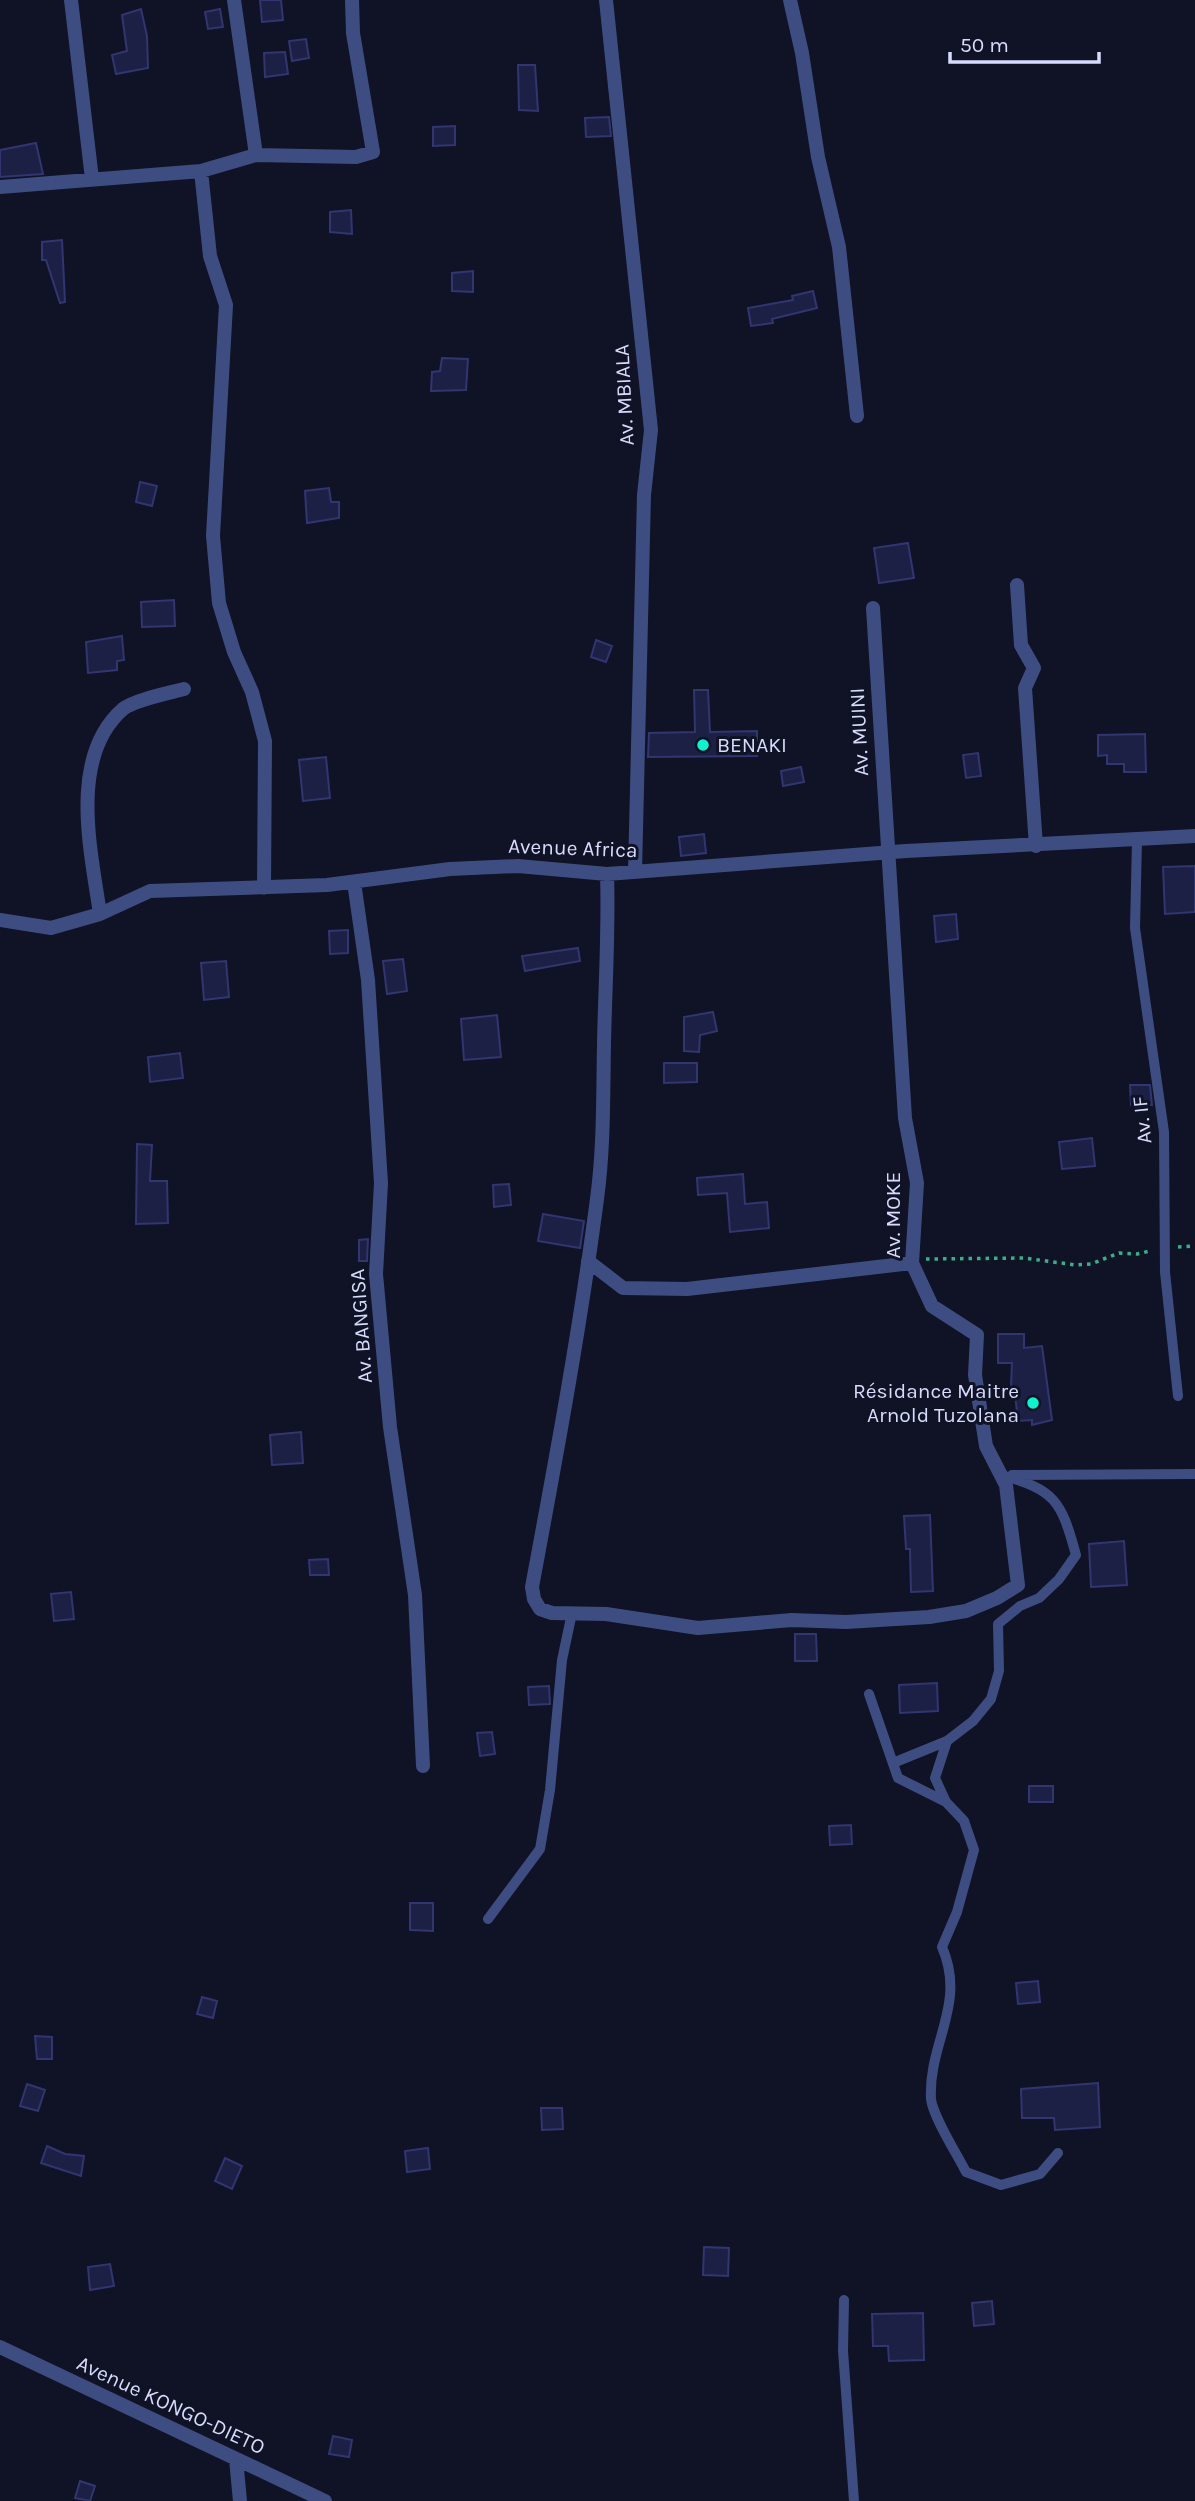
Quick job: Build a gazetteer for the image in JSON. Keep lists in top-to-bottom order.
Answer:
{
  "streets": {
    "street": [
      "Av. MBIALA",
      "Av. MUINI",
      "Avenue Africa",
      "Av. MOKE",
      "Av. BANGISA",
      "Avenue KONGO-DIETO"
    ],
    "lane": ["Av. IF"]
  },
  "crossings": [
    ["Av. MBIALA", "Avenue Africa"],
    ["Av. MUINI", "Avenue Africa"],
    ["Av. MUINI", "Av. MOKE"],
    ["Avenue Africa", "Av. IF"],
    ["Avenue Africa", "Av. MOKE"],
    ["Avenue Africa", "Av. BANGISA"]
  ],
  "places": ["BENAKI", "Résidance Maitre Arnold Tuzolana"],
  "scale_bar": "50 m"
}
